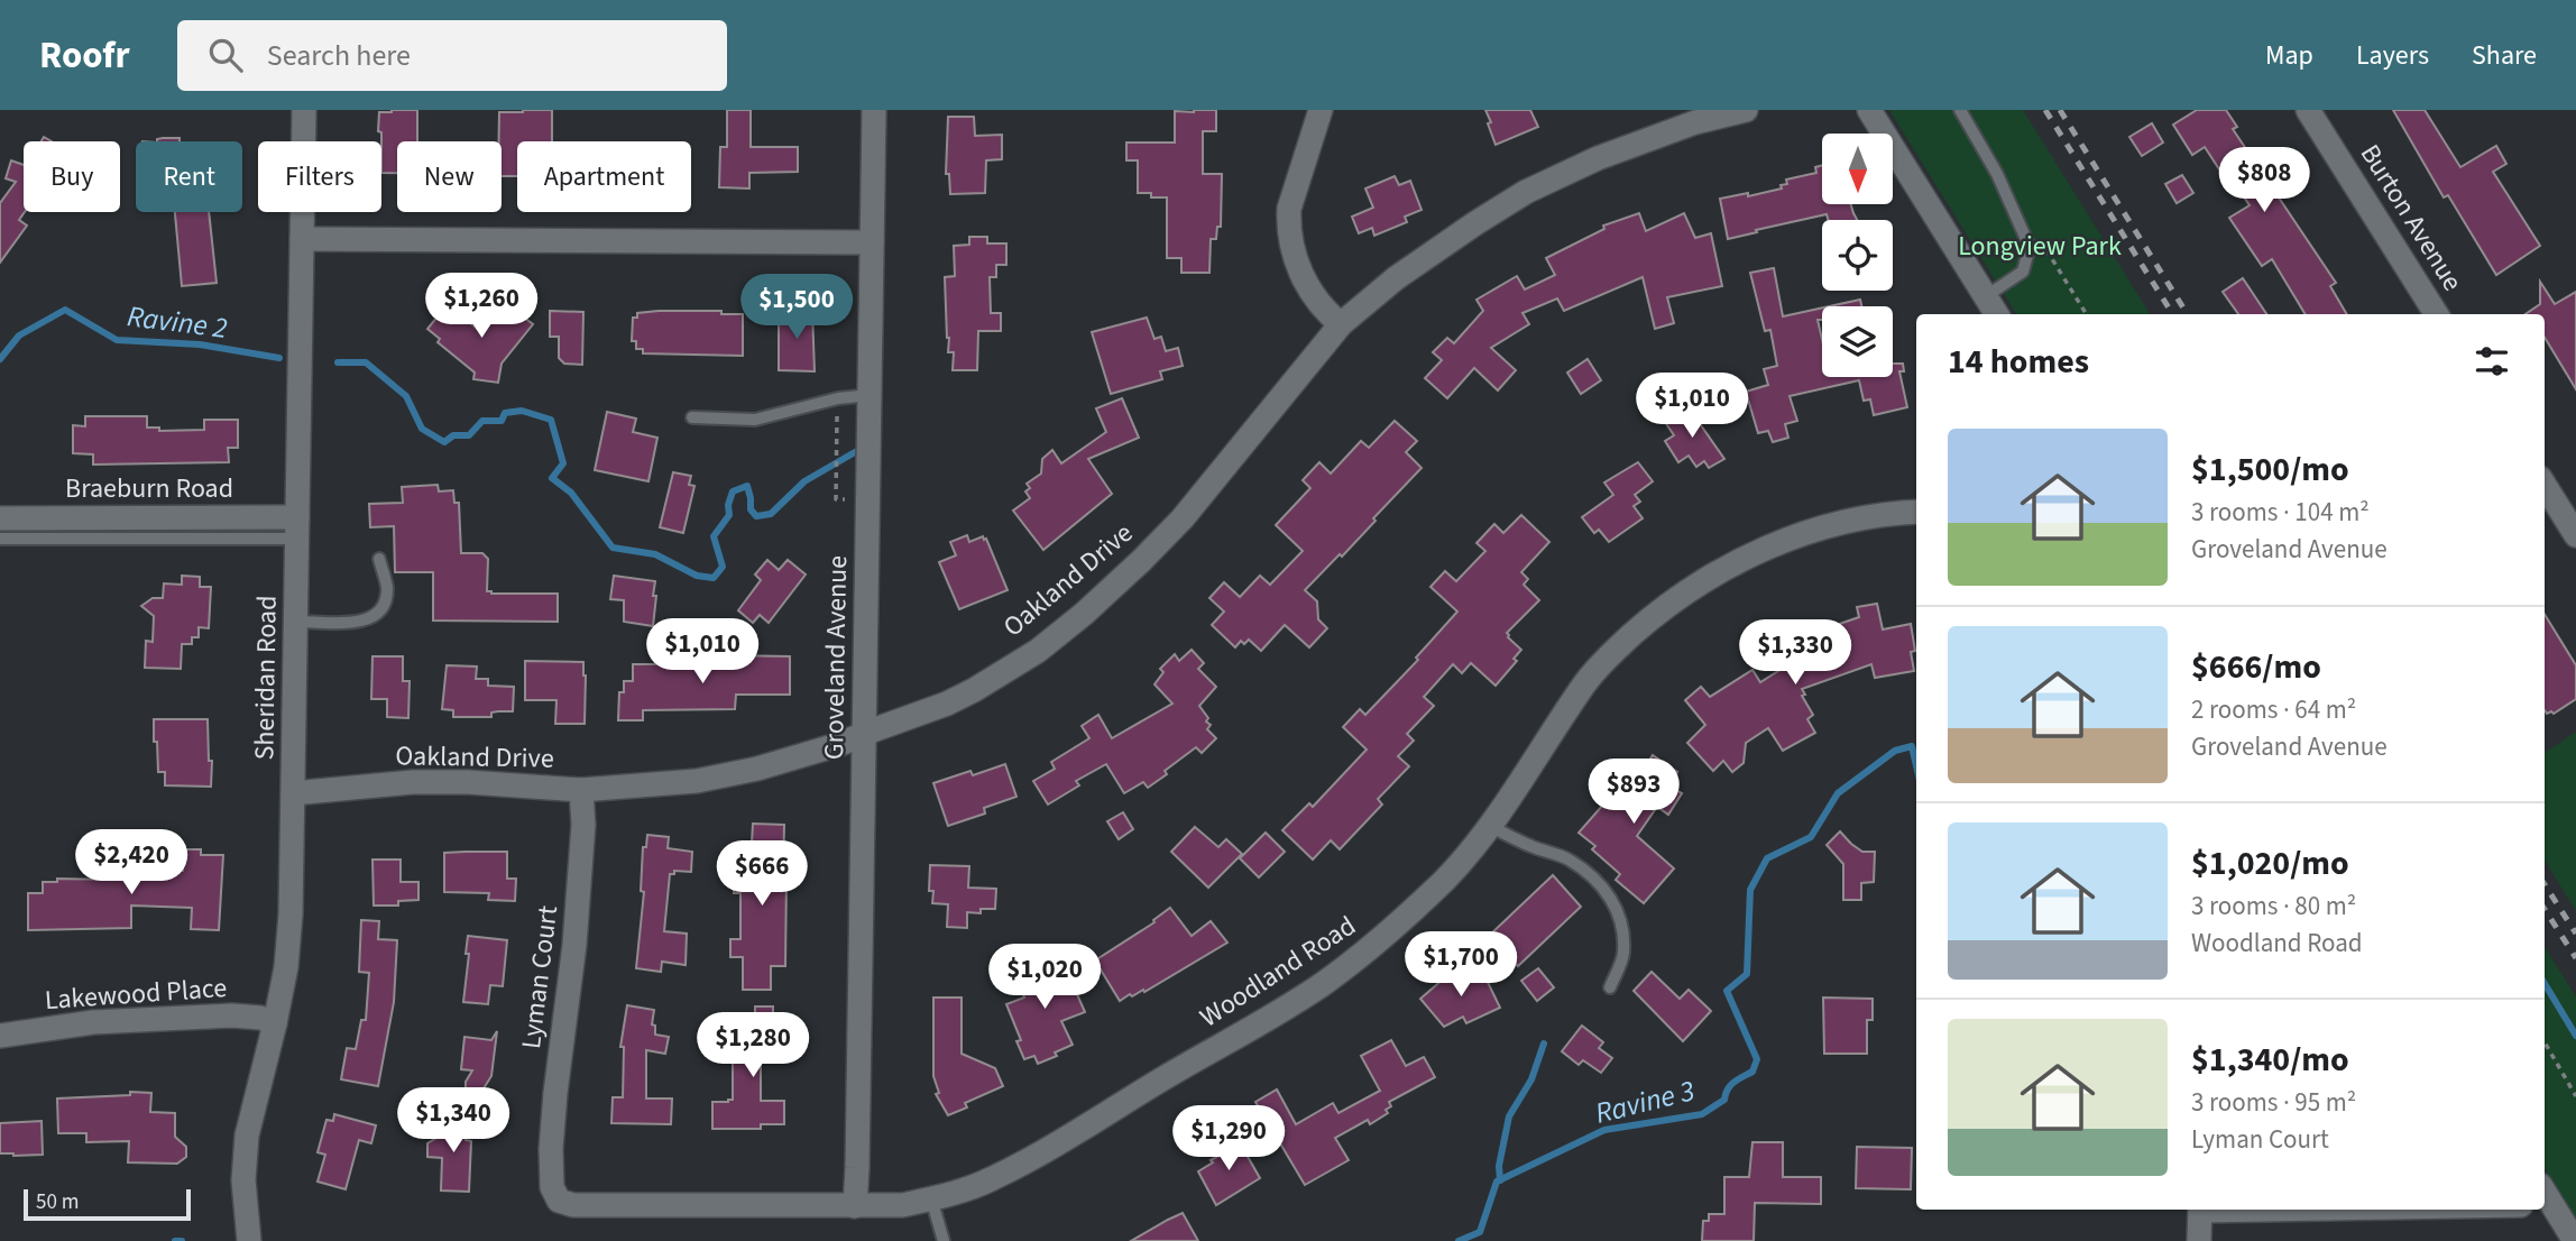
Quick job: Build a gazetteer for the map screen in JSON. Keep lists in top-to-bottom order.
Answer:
{
  "streets": {
    "street": [
      "Burton Avenue",
      "Braeburn Road",
      "Oakland Drive",
      "Groveland Avenue",
      "Sheridan Road",
      "Woodland Road",
      "Lyman Court",
      "Lakewood Place"
    ]
  },
  "crossings": [
    ["Braeburn Road", "Sheridan Road"],
    ["Oakland Drive", "Groveland Avenue"],
    ["Oakland Drive", "Sheridan Road"],
    ["Oakland Drive", "Lyman Court"],
    ["Groveland Avenue", "Woodland Road"],
    ["Sheridan Road", "Lakewood Place"],
    ["Woodland Road", "Lyman Court"]
  ],
  "water": ["Ravine 2", "Ravine 3"],
  "parks": ["Longview Park"],
  "scale_bar": "50 m",
  "north": "bottom",
  "page": {
    "header": "Roofr",
    "search": "Search here",
    "nav": ["Map", "Layers", "Share"],
    "chip": [
      "Buy",
      "Rent",
      "Filters",
      "New",
      "Apartment"
    ],
    "price": [
      "$808",
      "$1,260",
      "$1,500",
      "$1,010",
      "$1,010",
      "$1,330",
      "$893",
      "$2,420",
      "$666",
      "$1,700",
      "$1,020",
      "$1,280",
      "$1,340",
      "$1,290"
    ],
    "heading": "14 homes",
    "list": [
      {
        "name": "$1,500/mo",
        "note": "3 rooms · 104 m² · Groveland Avenue"
      },
      {
        "name": "$666/mo",
        "note": "2 rooms · 64 m² · Groveland Avenue"
      },
      {
        "name": "$1,020/mo",
        "note": "3 rooms · 80 m² · Woodland Road"
      },
      {
        "name": "$1,340/mo",
        "note": "3 rooms · 95 m² · Lyman Court"
      }
    ],
    "scale": "50 m"
  }
}
